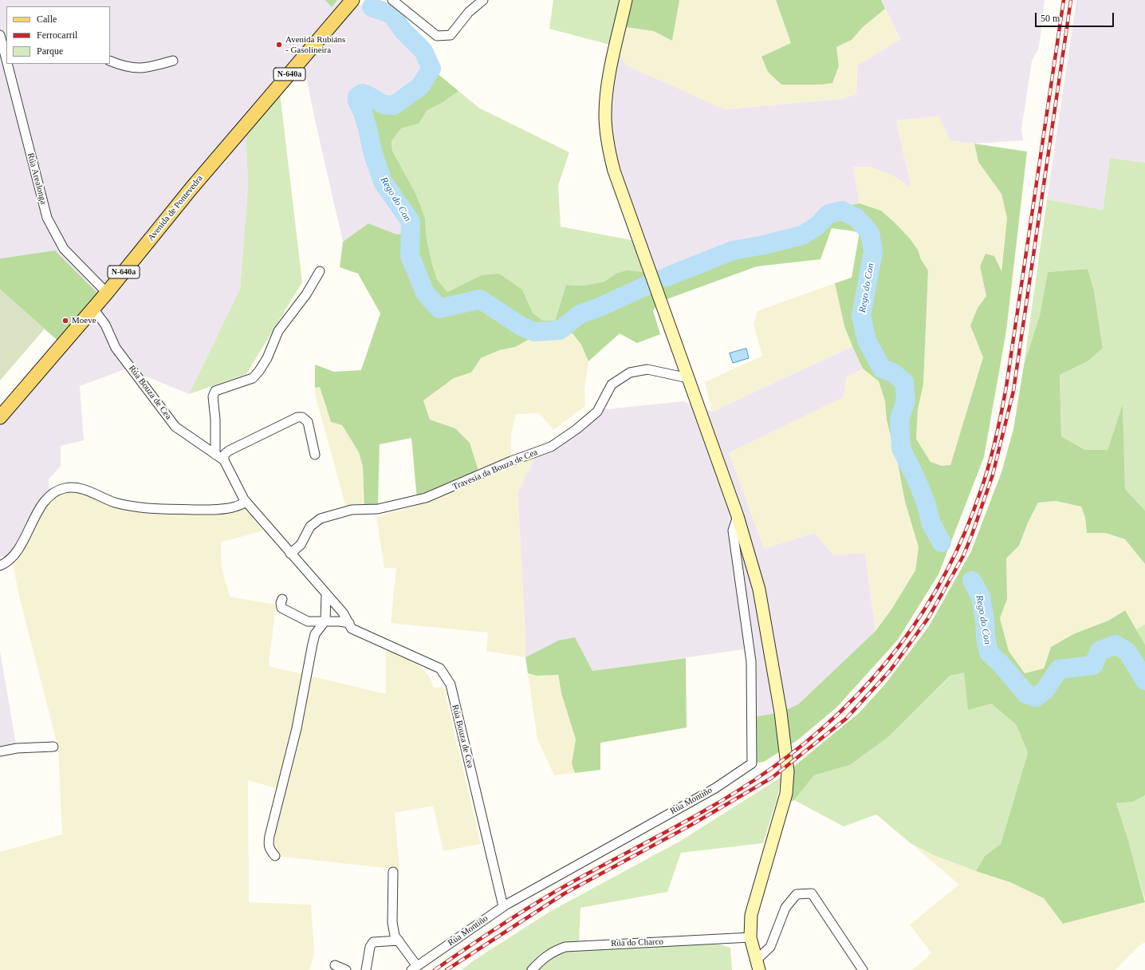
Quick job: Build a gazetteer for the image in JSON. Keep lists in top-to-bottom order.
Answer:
{
  "streets": {
    "main road": ["N-640a", "Avenida de Pontevedra"],
    "street": [
      "Rúa Arealonga",
      "Rúa Bouza de Cea",
      "Travesia da Bouza de Cea",
      "Rúa Montiño",
      "Rúa do Charco"
    ]
  },
  "crossings": [
    ["Rúa Arealonga", "Avenida de Pontevedra"],
    ["Avenida de Pontevedra", "Rúa Bouza de Cea"],
    ["Rúa Bouza de Cea", "Travesia da Bouza de Cea"],
    ["Rúa Bouza de Cea", "Rúa Montiño"]
  ],
  "water": ["Rego do Con"],
  "places": ["Avenida Rubiáns - Gasolineira", "Moeve"],
  "legend": ["Calle", "Ferrocarril", "Parque"],
  "scale_bar": "50 m"
}
